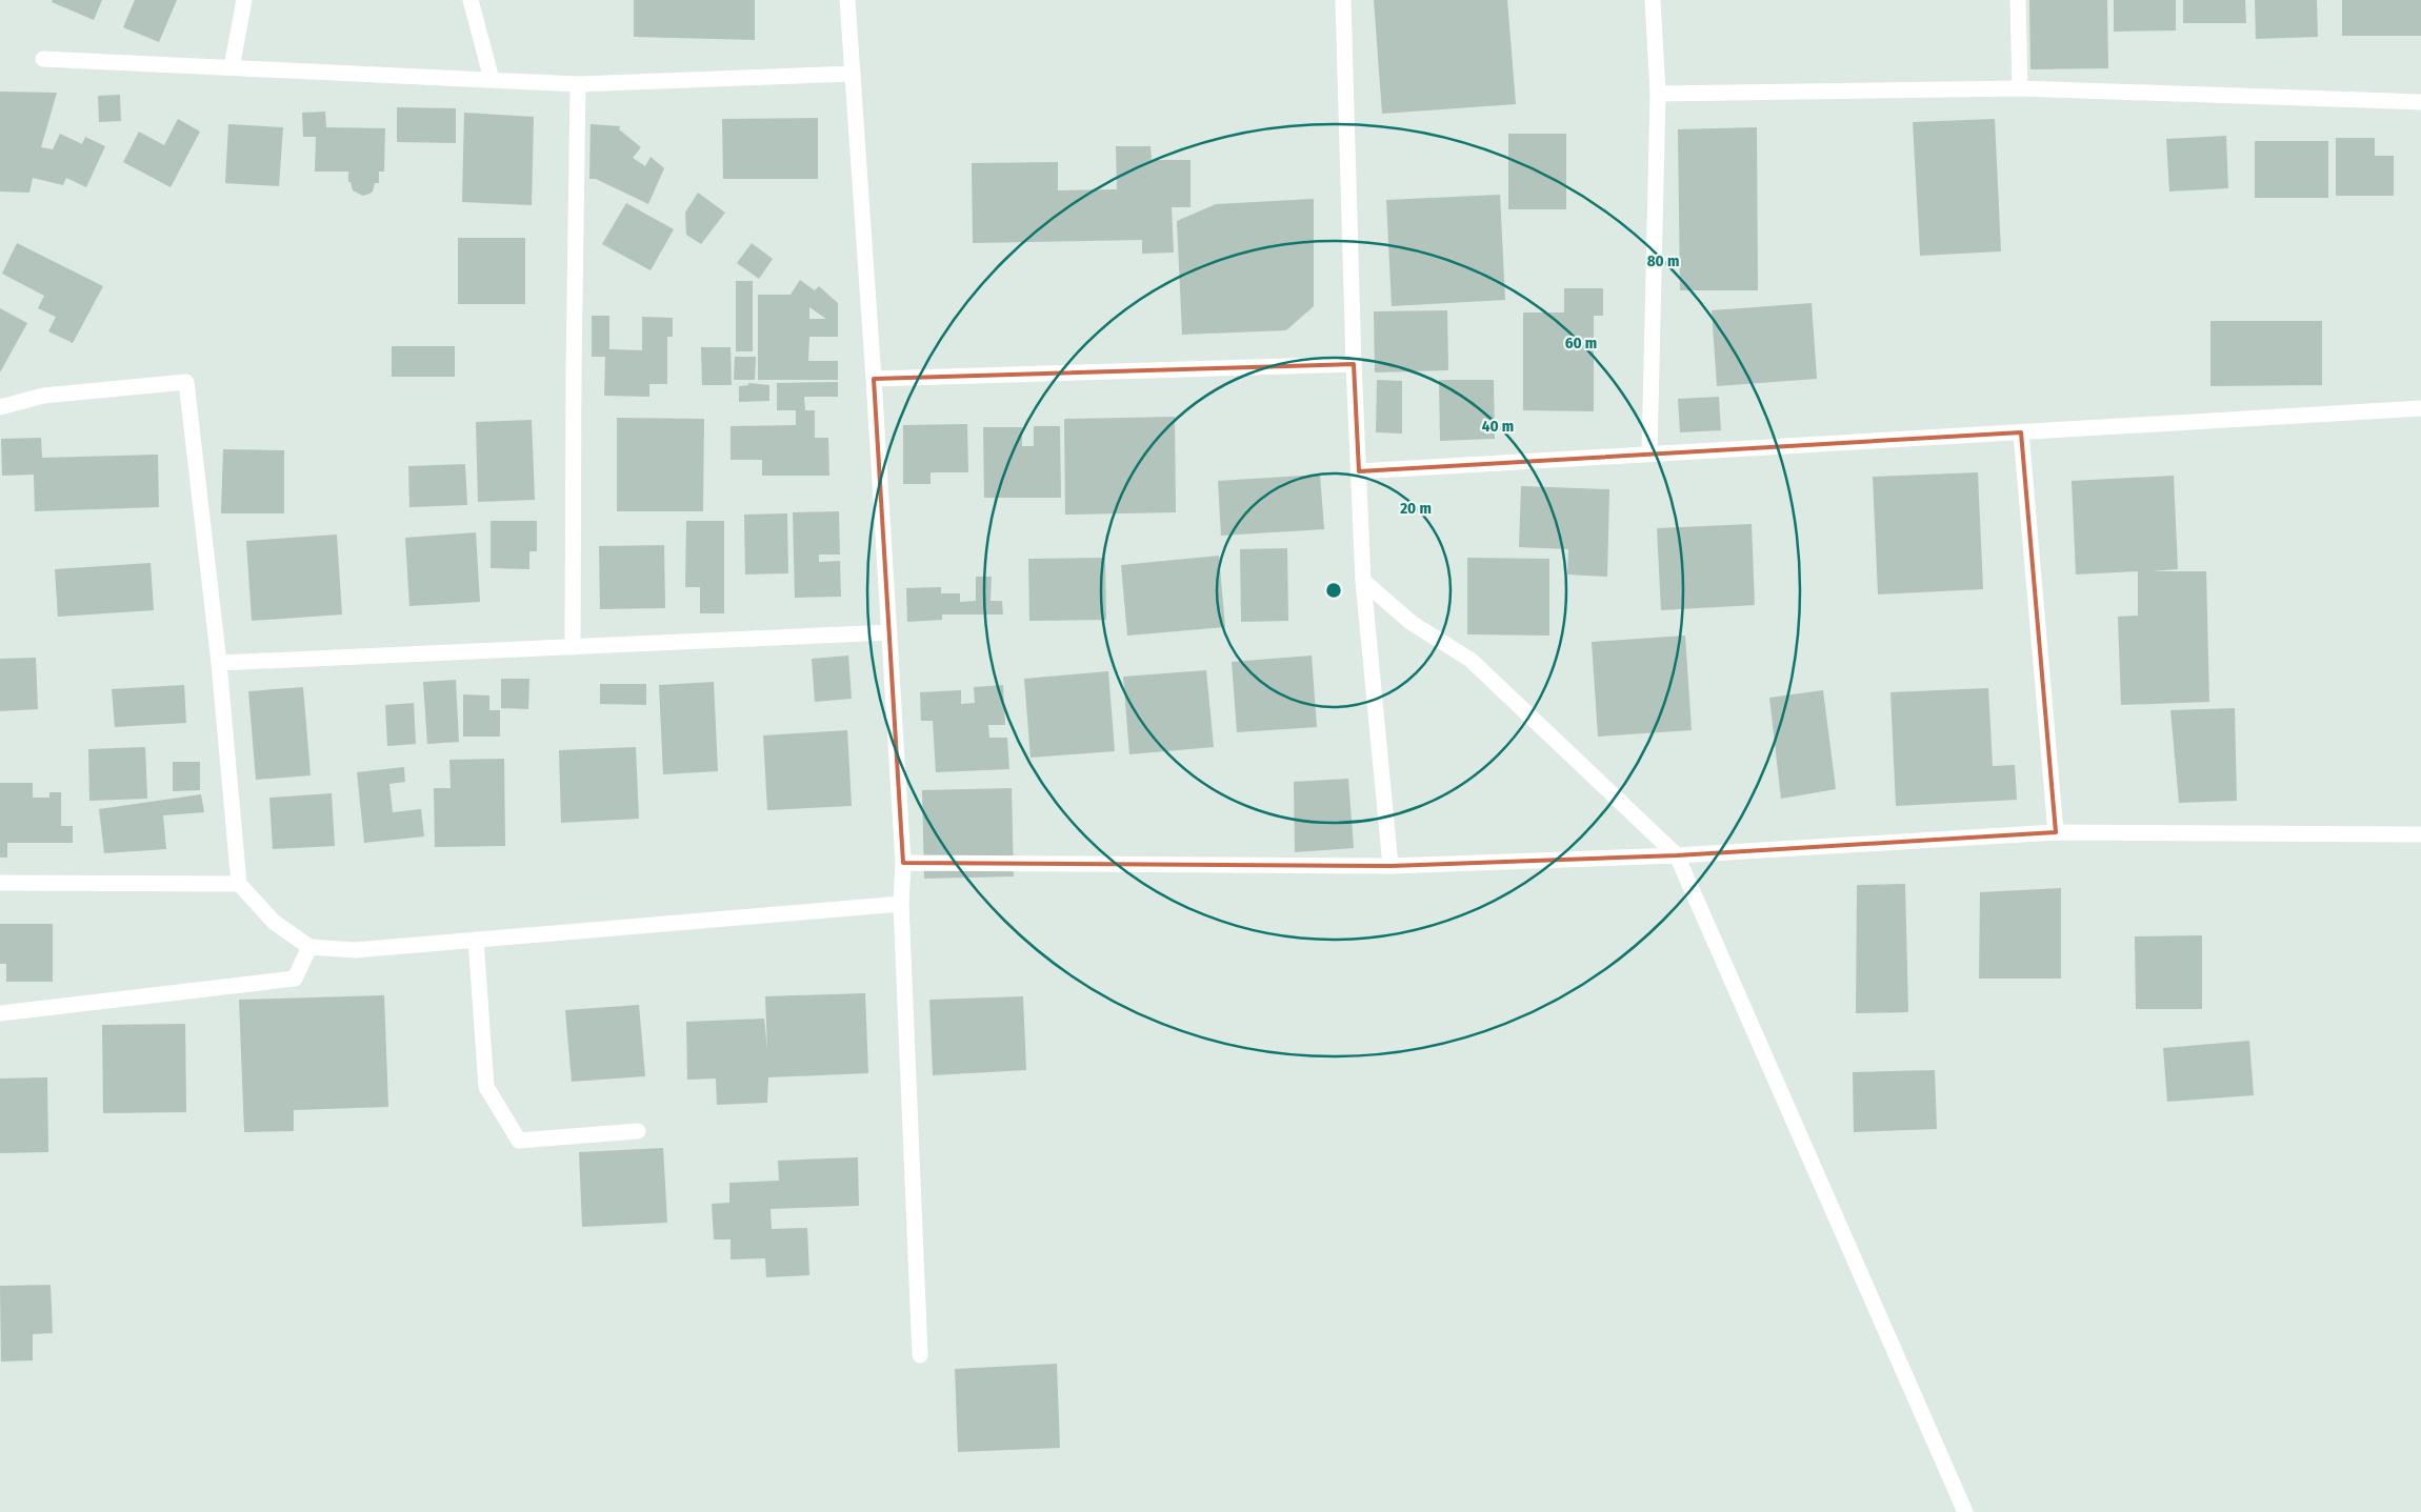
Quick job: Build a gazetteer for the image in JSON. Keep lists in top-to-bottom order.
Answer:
{
  "rings": [
    "80 m",
    "60 m",
    "40 m",
    "20 m"
  ]
}
